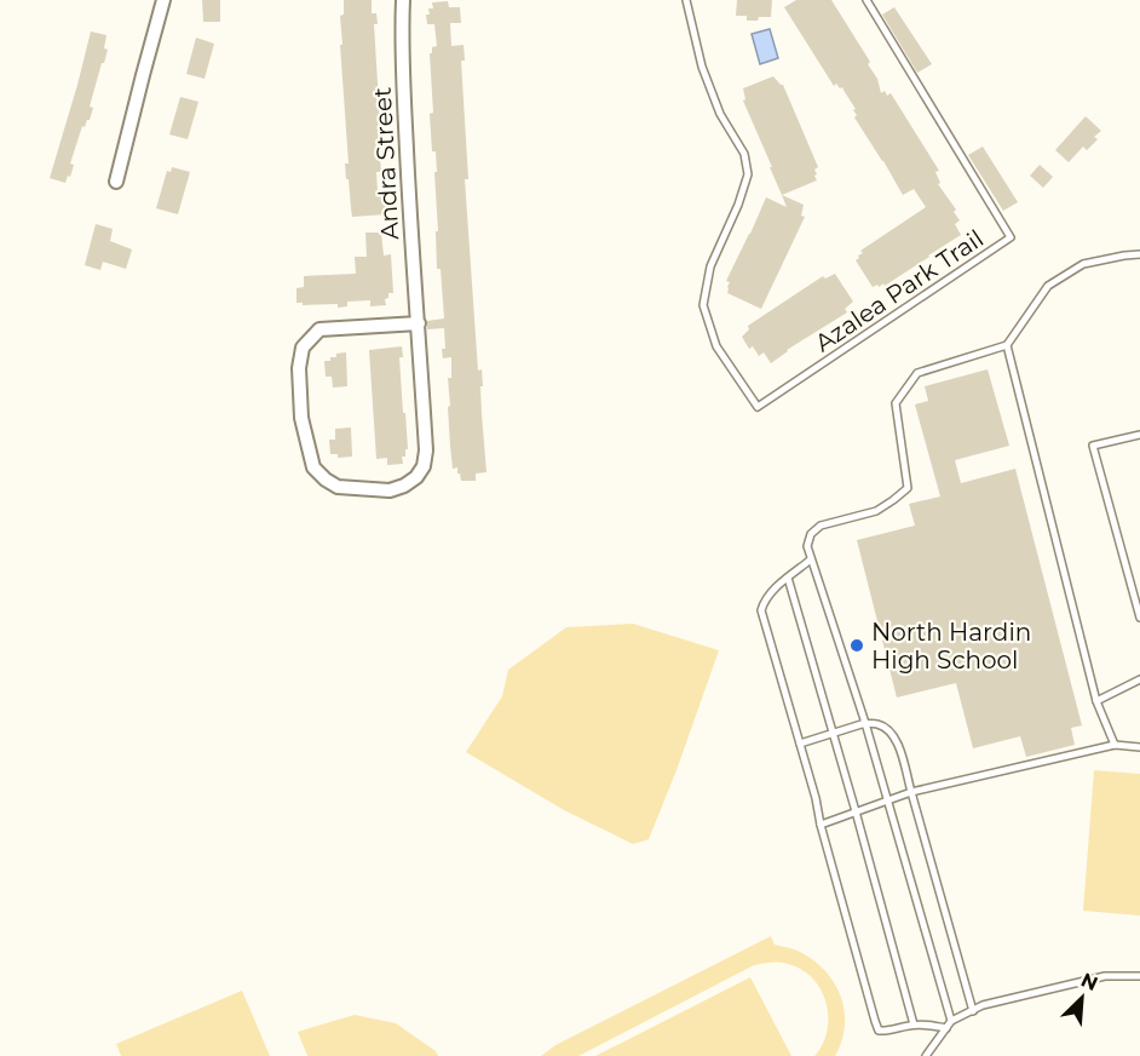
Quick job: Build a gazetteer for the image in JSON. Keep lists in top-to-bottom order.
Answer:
{
  "streets": {
    "street": ["Andra Street"],
    "lane": ["Azalea Park Trail"]
  },
  "places": ["North Hardin High School"],
  "north": "top right"
}
